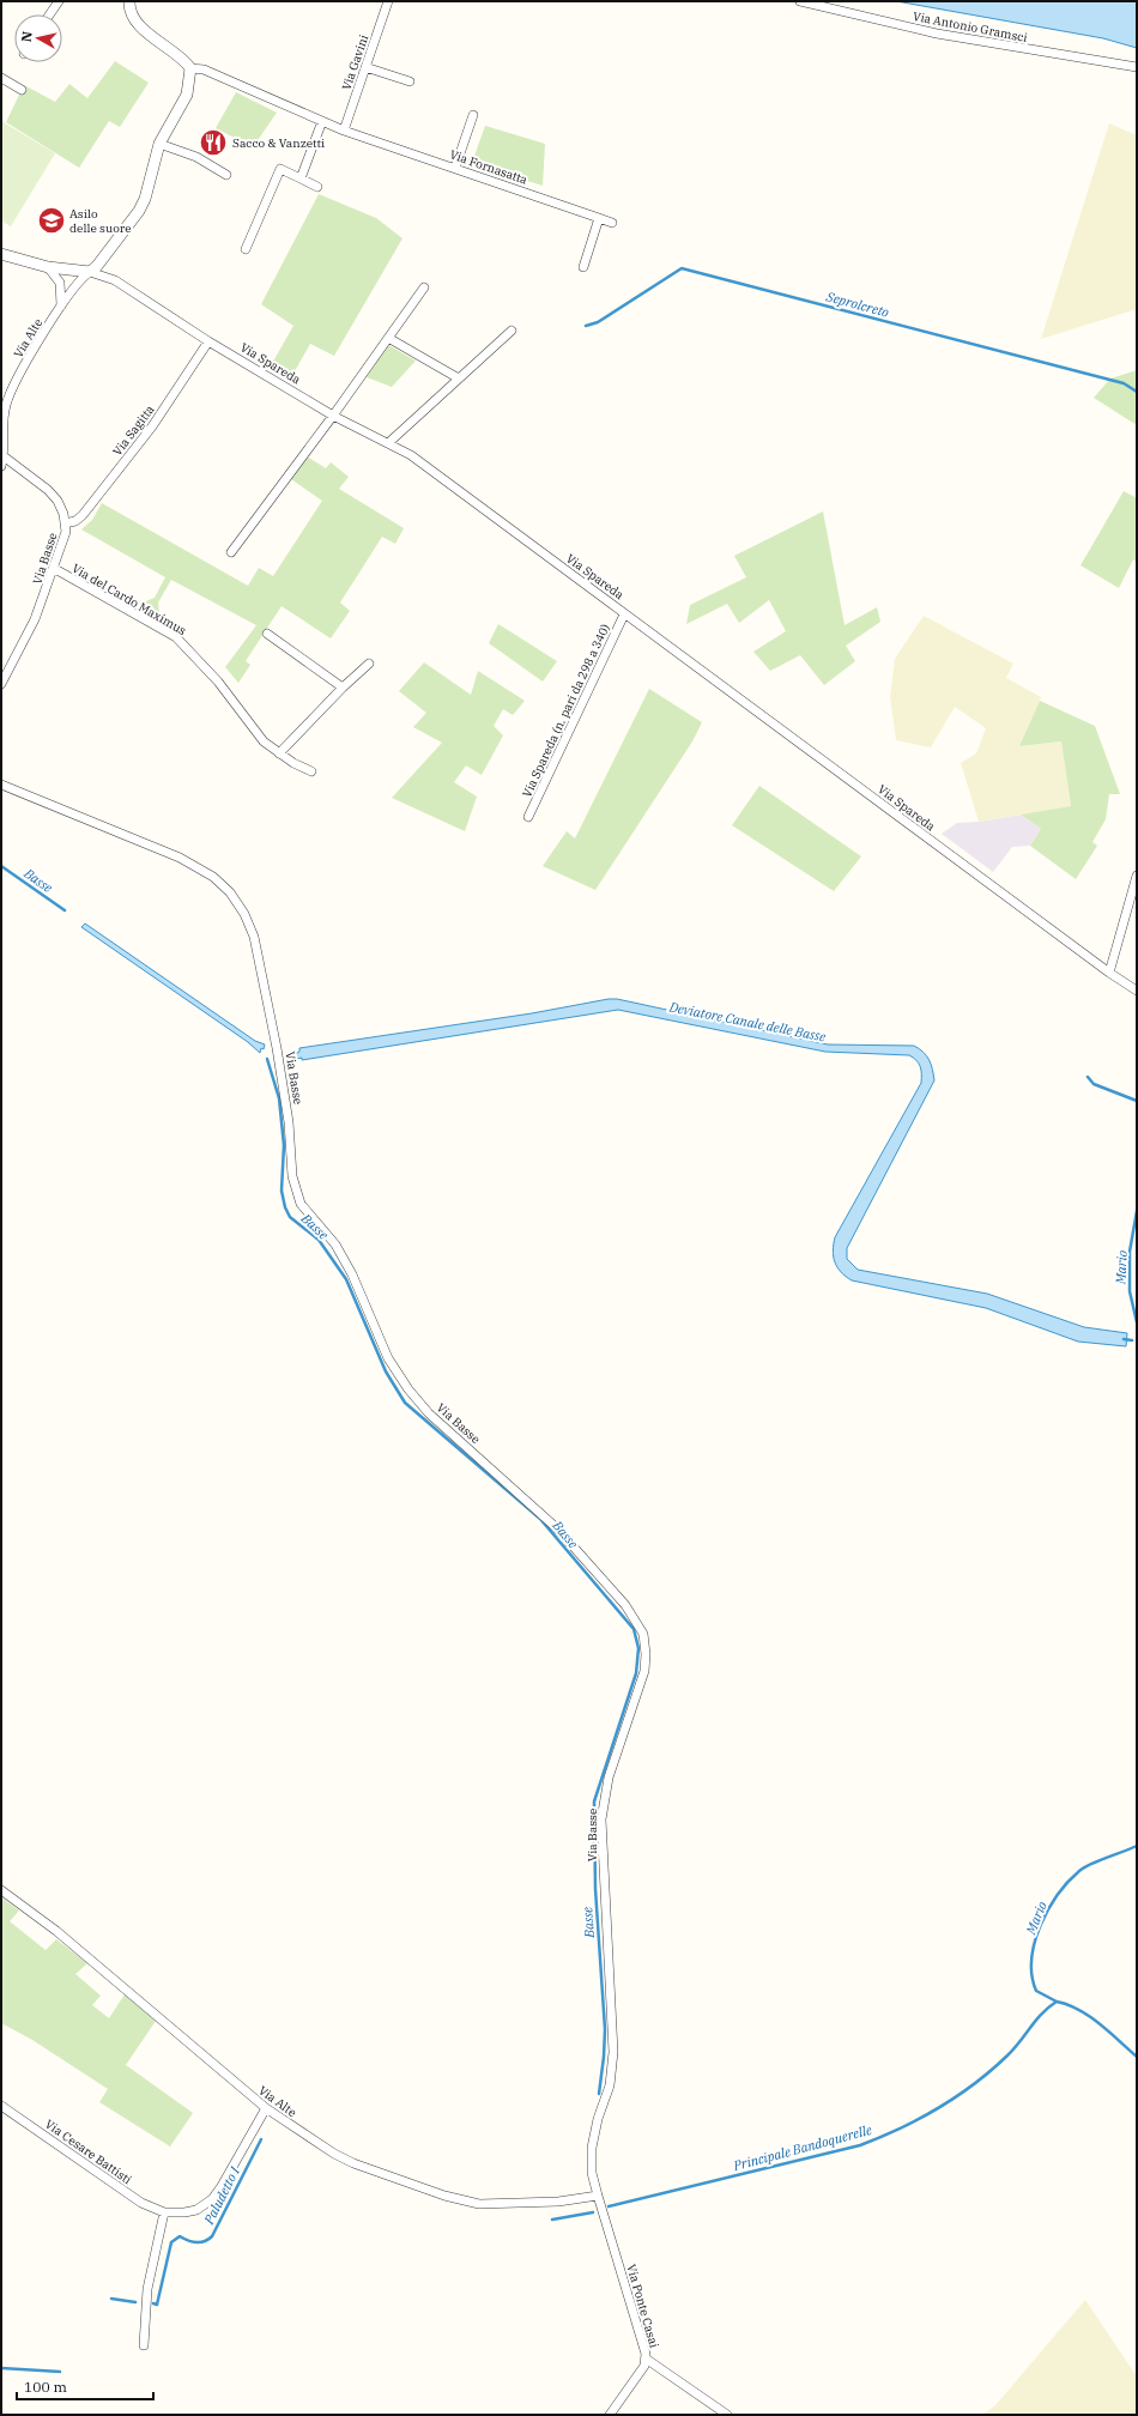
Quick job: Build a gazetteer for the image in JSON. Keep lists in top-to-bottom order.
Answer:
{
  "streets": {
    "street": [
      "Via Antonio Gramsci",
      "Via Gavini",
      "Via Fornasatta",
      "Via Alte",
      "Via Spareda",
      "Via Sagitta",
      "Via Basse",
      "Via del Cardo Maximus",
      "Via Spareda (n. pari da 298 a 340)",
      "Via Cesare Battisti",
      "Via Ponte Casai"
    ]
  },
  "crossings": [
    ["Via Gavini", "Via Fornasatta"],
    ["Via Alte", "Via Spareda"],
    ["Via Alte", "Via Basse"],
    ["Via Alte", "Via Cesare Battisti"],
    ["Via Alte", "Via Ponte Casai"],
    ["Via Spareda", "Via Sagitta"],
    ["Via Spareda", "Via Spareda (n. pari da 298 a 340)"],
    ["Via Sagitta", "Via Basse"],
    ["Via Basse", "Via del Cardo Maximus"],
    ["Via Basse", "Via Ponte Casai"]
  ],
  "water": [
    "Seprolcreto",
    "Basse",
    "Deviatore Canale delle Basse",
    "Mario",
    "Principale Bandoquerelle",
    "Paludetto I"
  ],
  "places": {
    "restaurant": ["Sacco & Vanzetti"],
    "school or university": ["Asilo delle suore"]
  },
  "scale_bar": "100 m",
  "north": "left"
}
